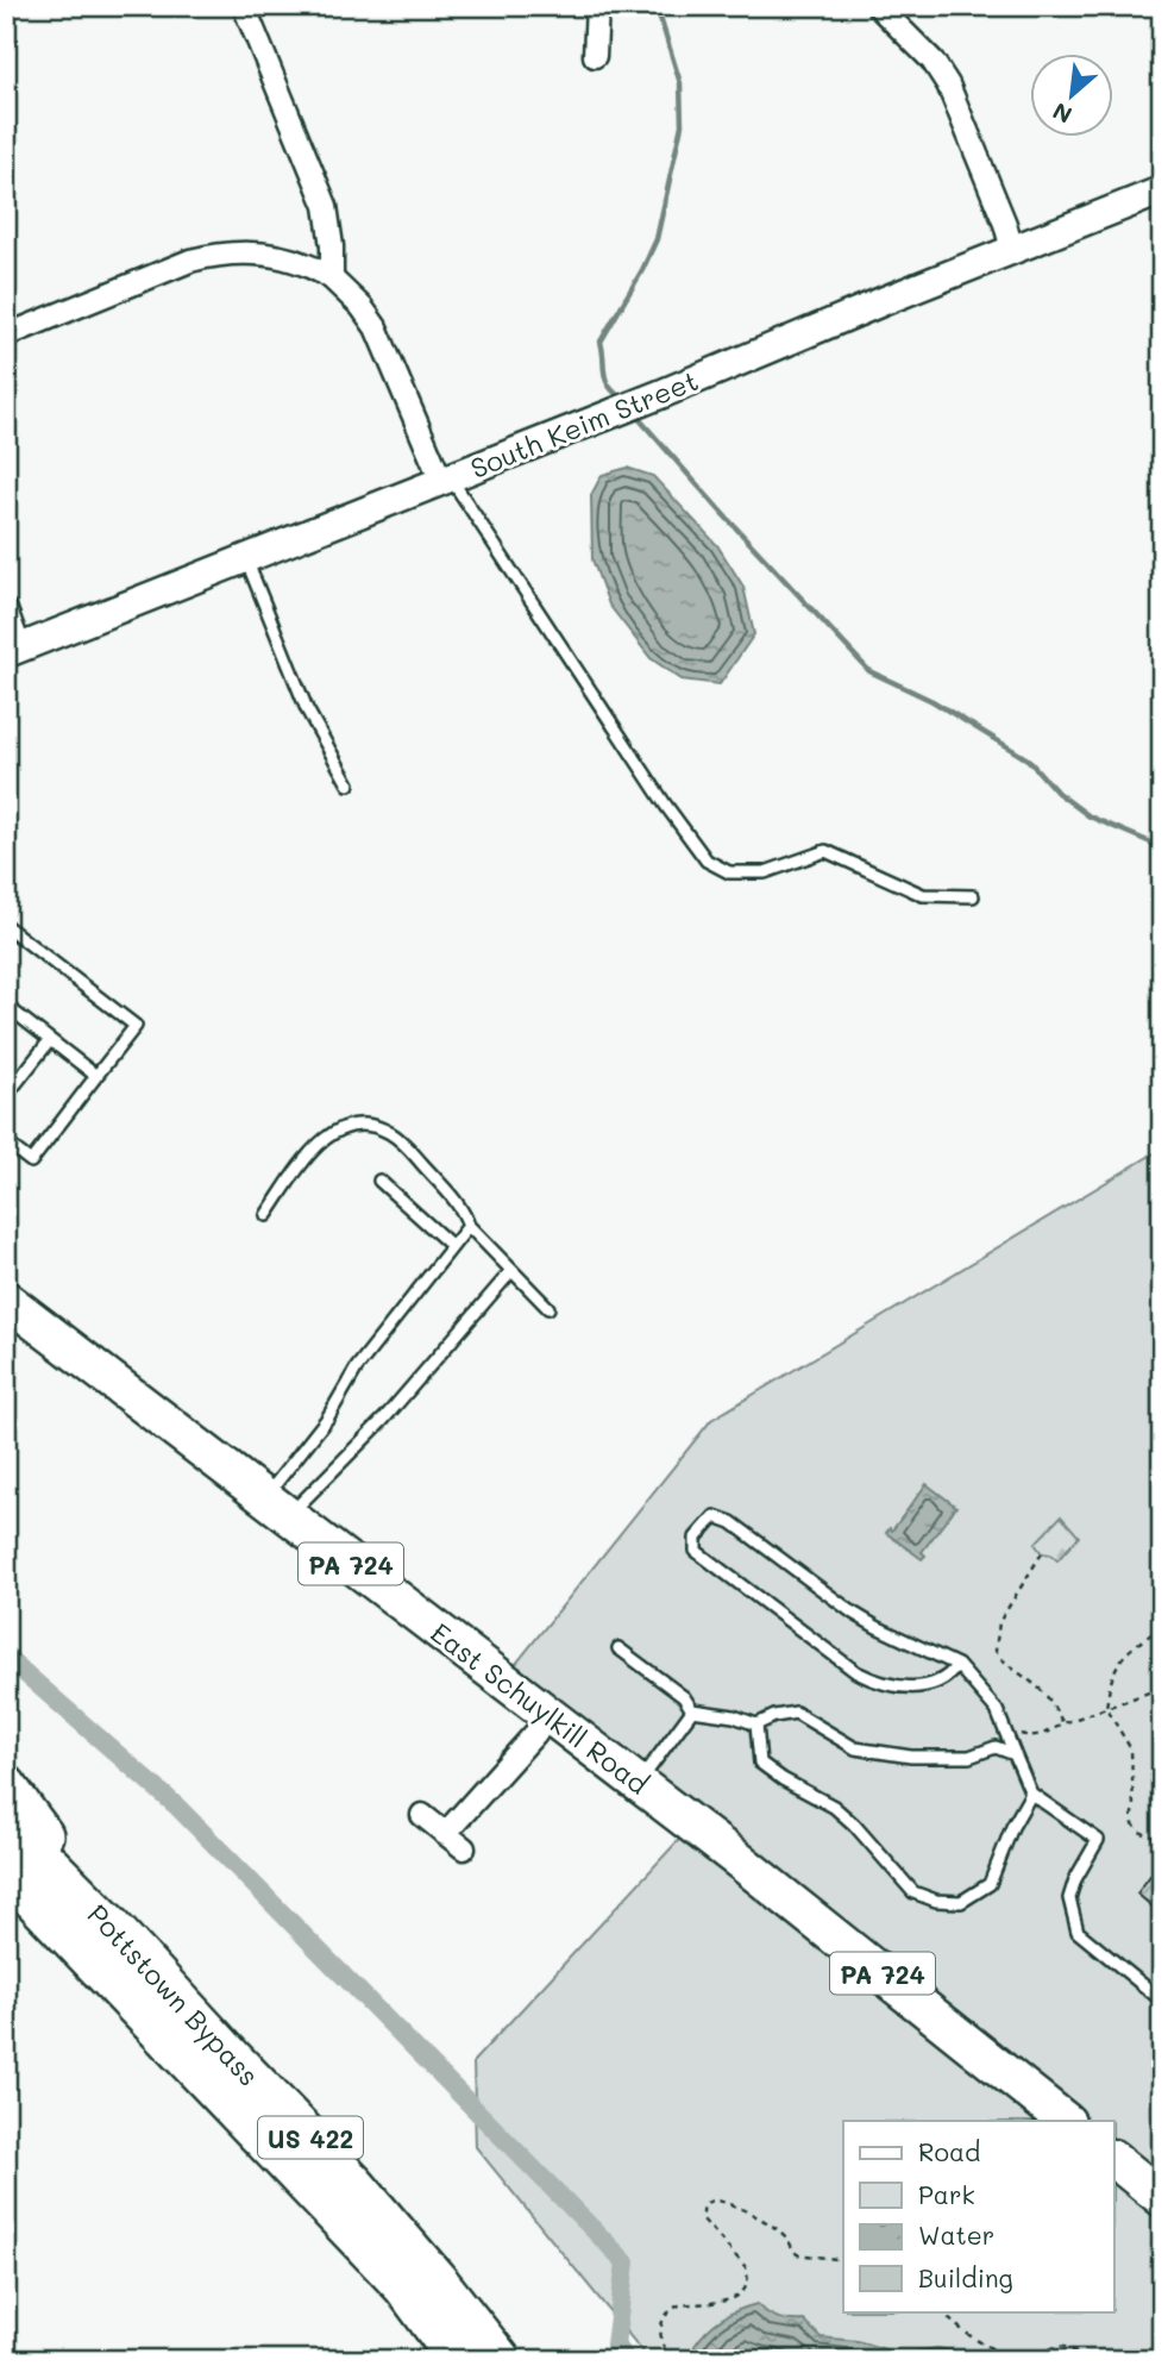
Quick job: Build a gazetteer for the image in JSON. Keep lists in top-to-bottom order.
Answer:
{
  "streets": {
    "highway": ["Pottstown Bypass", "US 422"],
    "main road": ["PA 724", "East Schuylkill Road"],
    "street": ["South Keim Street"]
  },
  "legend": [
    "Road",
    "Park",
    "Water",
    "Building"
  ],
  "north": "bottom left"
}
